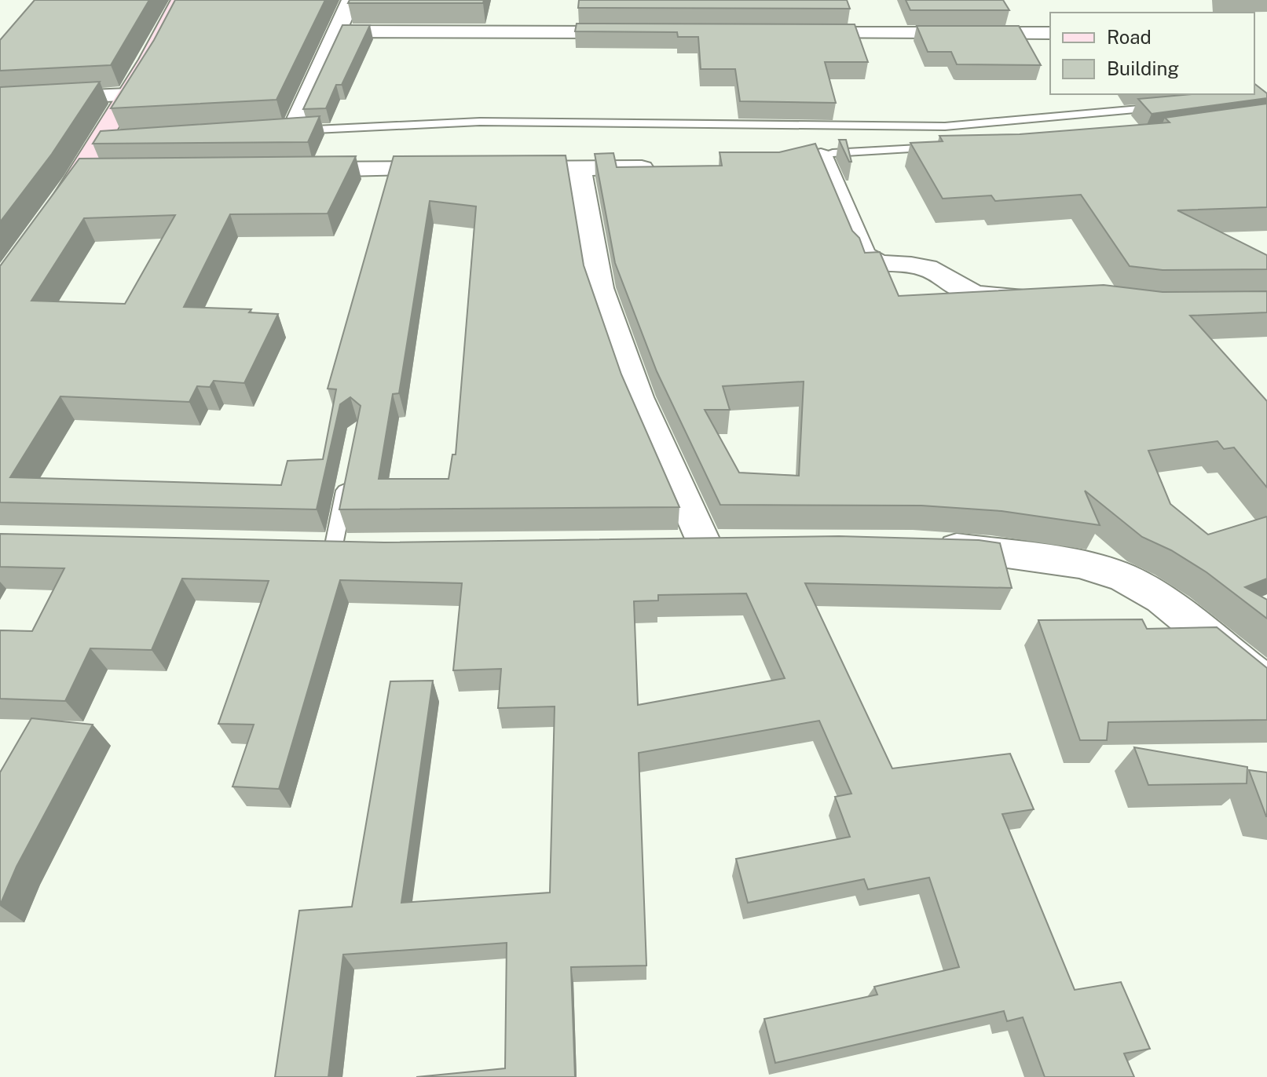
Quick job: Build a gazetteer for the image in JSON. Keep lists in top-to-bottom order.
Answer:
{
  "legend": ["Road", "Building"]
}
